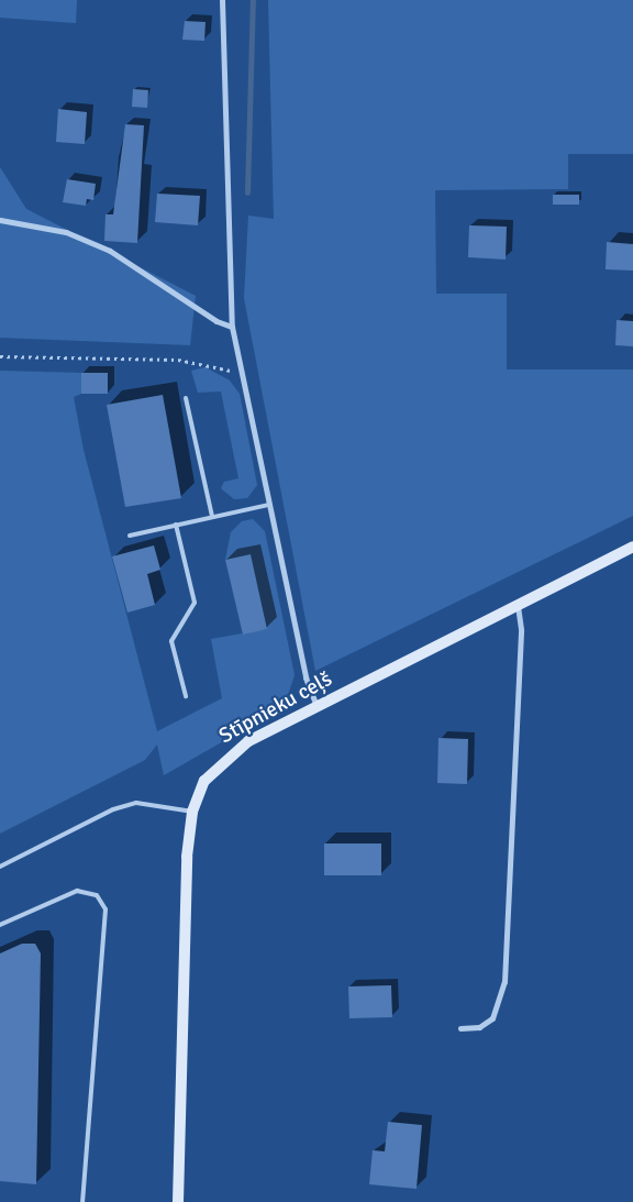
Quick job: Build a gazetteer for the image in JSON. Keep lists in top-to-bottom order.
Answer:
{
  "streets": {
    "main road": ["Stīpnieku ceļš"]
  }
}
